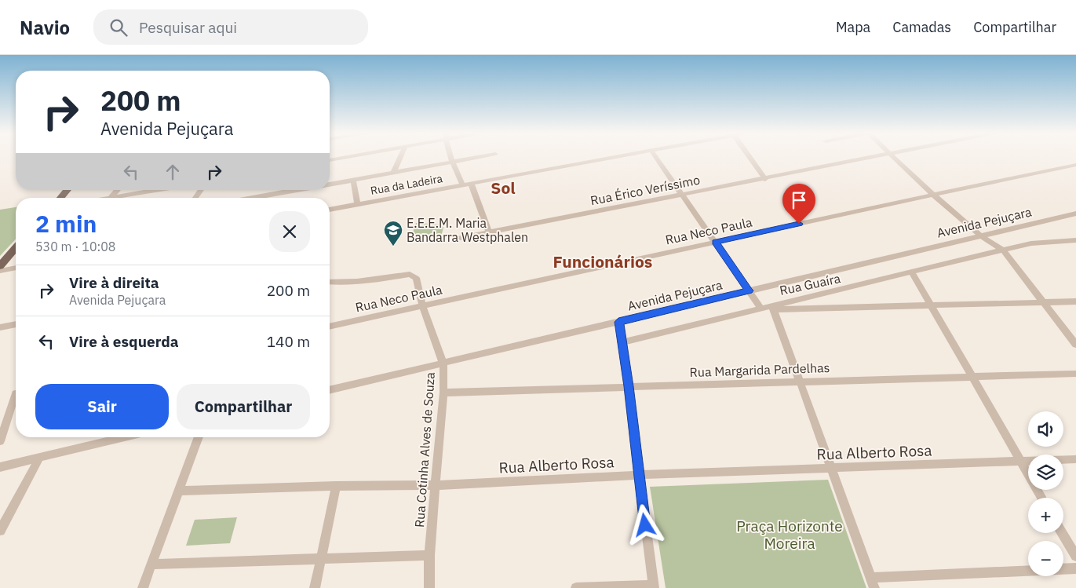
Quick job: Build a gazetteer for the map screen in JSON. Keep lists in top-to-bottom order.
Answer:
{
  "streets": {
    "street": [
      "Rua da Ladeira",
      "Rua Érico Veríssimo",
      "Avenida Pejuçara",
      "Rua Neco Paula",
      "Rua Guaíra",
      "Rua Margarida Pardelhas",
      "Rua Cotinha Alves de Souza",
      "Rua Alberto Rosa"
    ]
  },
  "crossings": [
    ["Avenida Pejuçara", "Rua Cotinha Alves de Souza"],
    ["Rua Neco Paula", "Rua Cotinha Alves de Souza"],
    ["Rua Margarida Pardelhas", "Rua Cotinha Alves de Souza"],
    ["Rua Cotinha Alves de Souza", "Rua Alberto Rosa"]
  ],
  "districts": ["Sol", "Funcionários"],
  "parks": ["Praça Horizonte Moreira"],
  "places": {
    "school or university": ["E.E.E.M. Maria Bandarra Westphalen"]
  },
  "page": {
    "header": "Navio",
    "search": "Pesquisar aqui",
    "nav": ["Mapa", "Camadas", "Compartilhar"],
    "turn": ["200 m", "Avenida Pejuçara"],
    "heading": ["2 min", "530 m · 10:08"],
    "list": [
      {
        "name": "Vire à direita",
        "note": "Avenida Pejuçara",
        "value": "200 m"
      },
      {
        "name": "Vire à esquerda",
        "value": "140 m"
      }
    ],
    "buttons": ["Sair", "Compartilhar"],
    "map_buttons": ["+", "−"]
  }
}
